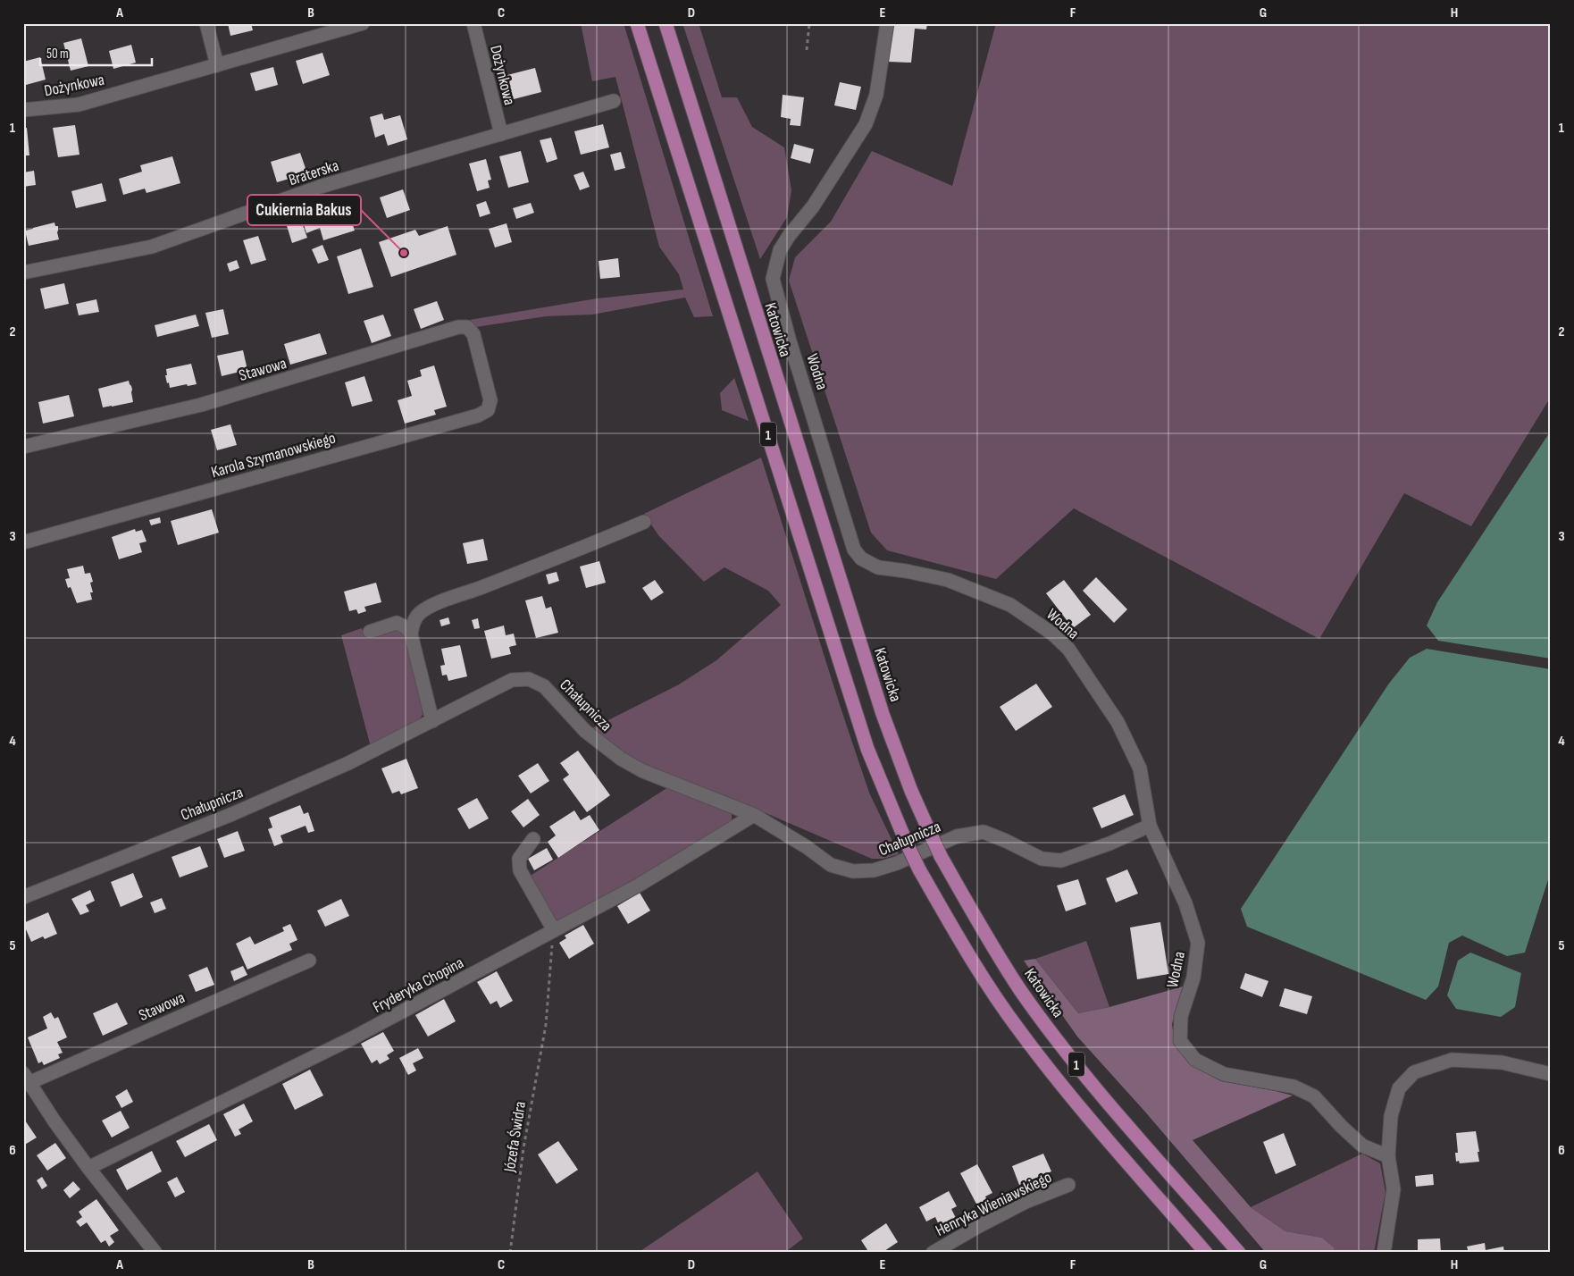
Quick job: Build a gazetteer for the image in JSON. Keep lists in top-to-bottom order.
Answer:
{
  "streets": {
    "main road": ["Katowicka", "1"],
    "street": [
      "Dożynkowa",
      "Braterska",
      "Stawowa",
      "Wodna",
      "Karola Szymanowskiego",
      "Chałupnicza",
      "Fryderyka Chopina",
      "Henryka Wieniawskiego"
    ],
    "path": ["Józefa Świdra"]
  },
  "crossings": [
    ["Dożynkowa", "Braterska"],
    ["Stawowa", "Karola Szymanowskiego"],
    ["Stawowa", "Fryderyka Chopina"],
    ["Wodna", "Chałupnicza"],
    ["Chałupnicza", "Fryderyka Chopina"],
    ["Fryderyka Chopina", "Józefa Świdra"]
  ],
  "places": ["Cukiernia Bakus"],
  "scale_bar": "50 m",
  "grid": {
    "columns": [
      "A",
      "B",
      "C",
      "D",
      "E",
      "F",
      "G",
      "H"
    ],
    "rows": [
      "1",
      "2",
      "3",
      "4",
      "5",
      "6"
    ]
  }
}
